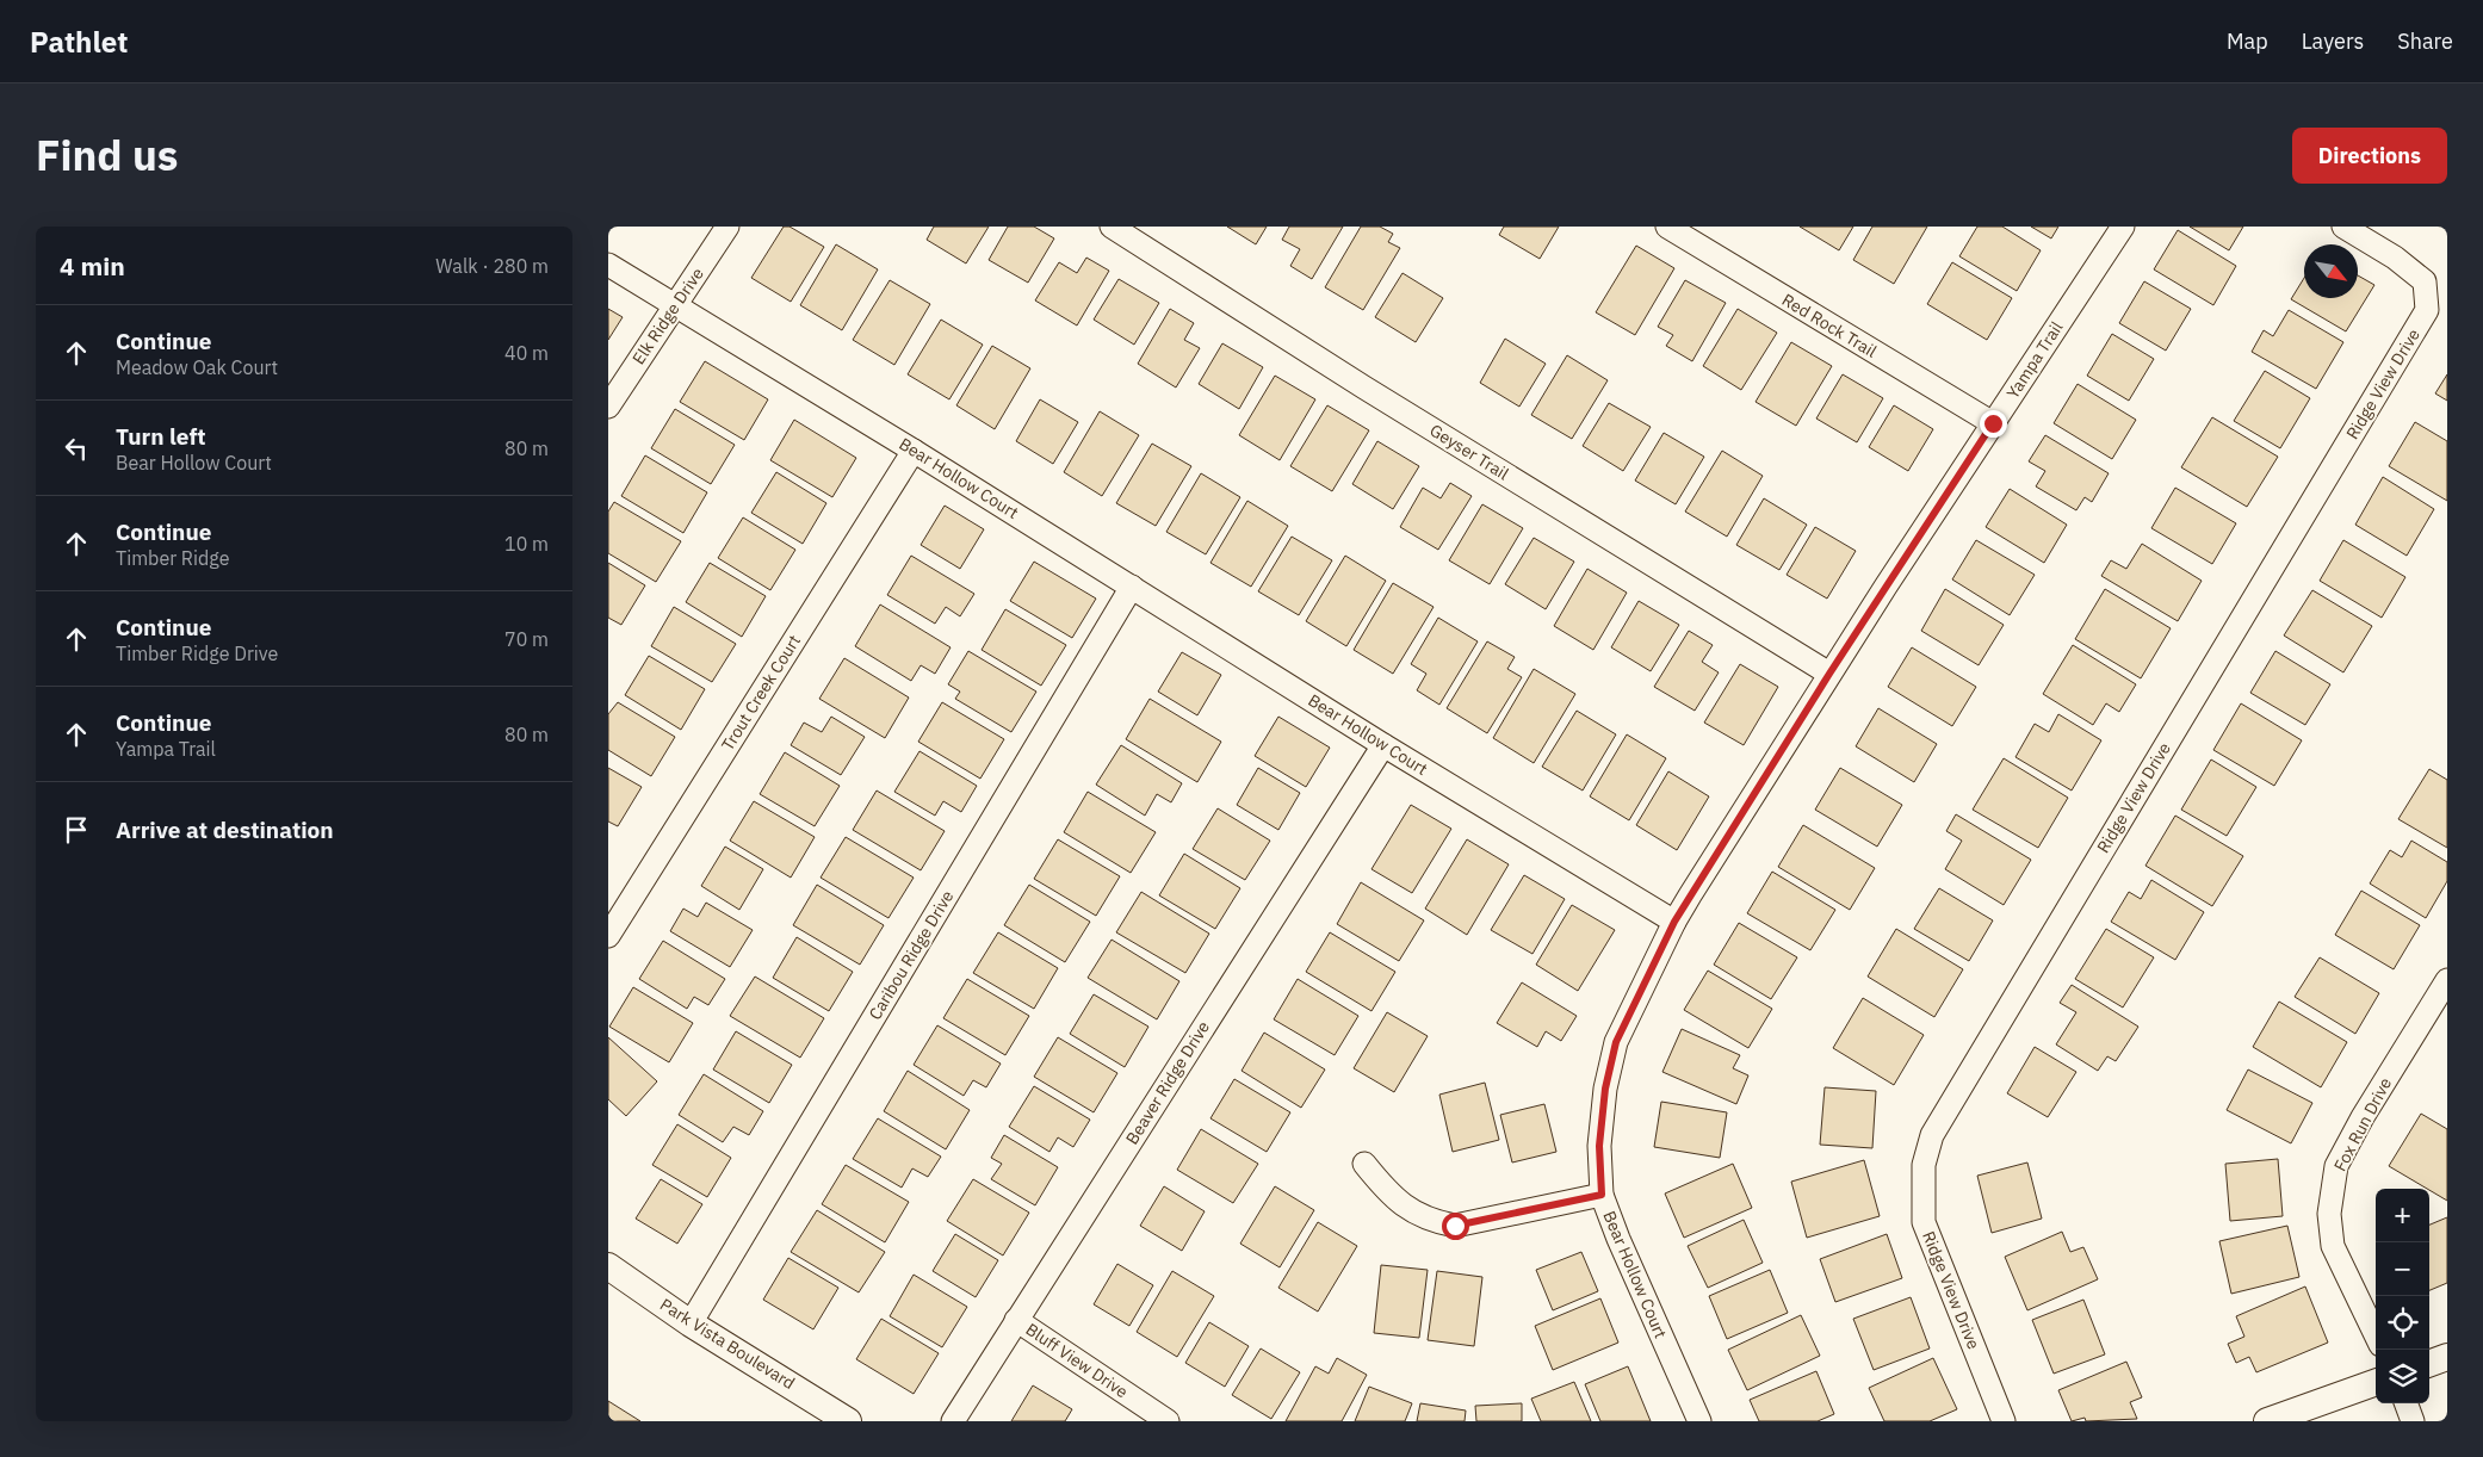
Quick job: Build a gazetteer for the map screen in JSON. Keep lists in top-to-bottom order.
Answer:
{
  "streets": {
    "street": [
      "Elk Ridge Drive",
      "Red Rock Trail",
      "Yampa Trail",
      "Ridge View Drive",
      "Geyser Trail",
      "Bear Hollow Court",
      "Trout Creek Court",
      "Caribou Ridge Drive",
      "Beaver Ridge Drive",
      "Fox Run Drive",
      "Park Vista Boulevard",
      "Bluff View Drive"
    ]
  },
  "crossings": [
    ["Elk Ridge Drive", "Bear Hollow Court"],
    ["Red Rock Trail", "Yampa Trail"],
    ["Yampa Trail", "Geyser Trail"],
    ["Yampa Trail", "Bear Hollow Court"],
    ["Bear Hollow Court", "Trout Creek Court"],
    ["Bear Hollow Court", "Caribou Ridge Drive"],
    ["Bear Hollow Court", "Beaver Ridge Drive"],
    ["Caribou Ridge Drive", "Park Vista Boulevard"],
    ["Beaver Ridge Drive", "Bluff View Drive"]
  ],
  "north": "bottom right",
  "page": {
    "header": "Pathlet",
    "nav": ["Map", "Layers", "Share"],
    "title": "Find us",
    "buttons": "Directions",
    "heading": ["4 min", "Walk · 280 m"],
    "list": [
      ["Continue", "Meadow Oak Court", "40 m"],
      ["Turn left", "Bear Hollow Court", "80 m"],
      ["Continue", "Timber Ridge", "10 m"],
      ["Continue", "Timber Ridge Drive", "70 m"],
      ["Continue", "Yampa Trail", "80 m"],
      "Arrive at destination"
    ],
    "map_buttons": ["+", "−"]
  }
}
